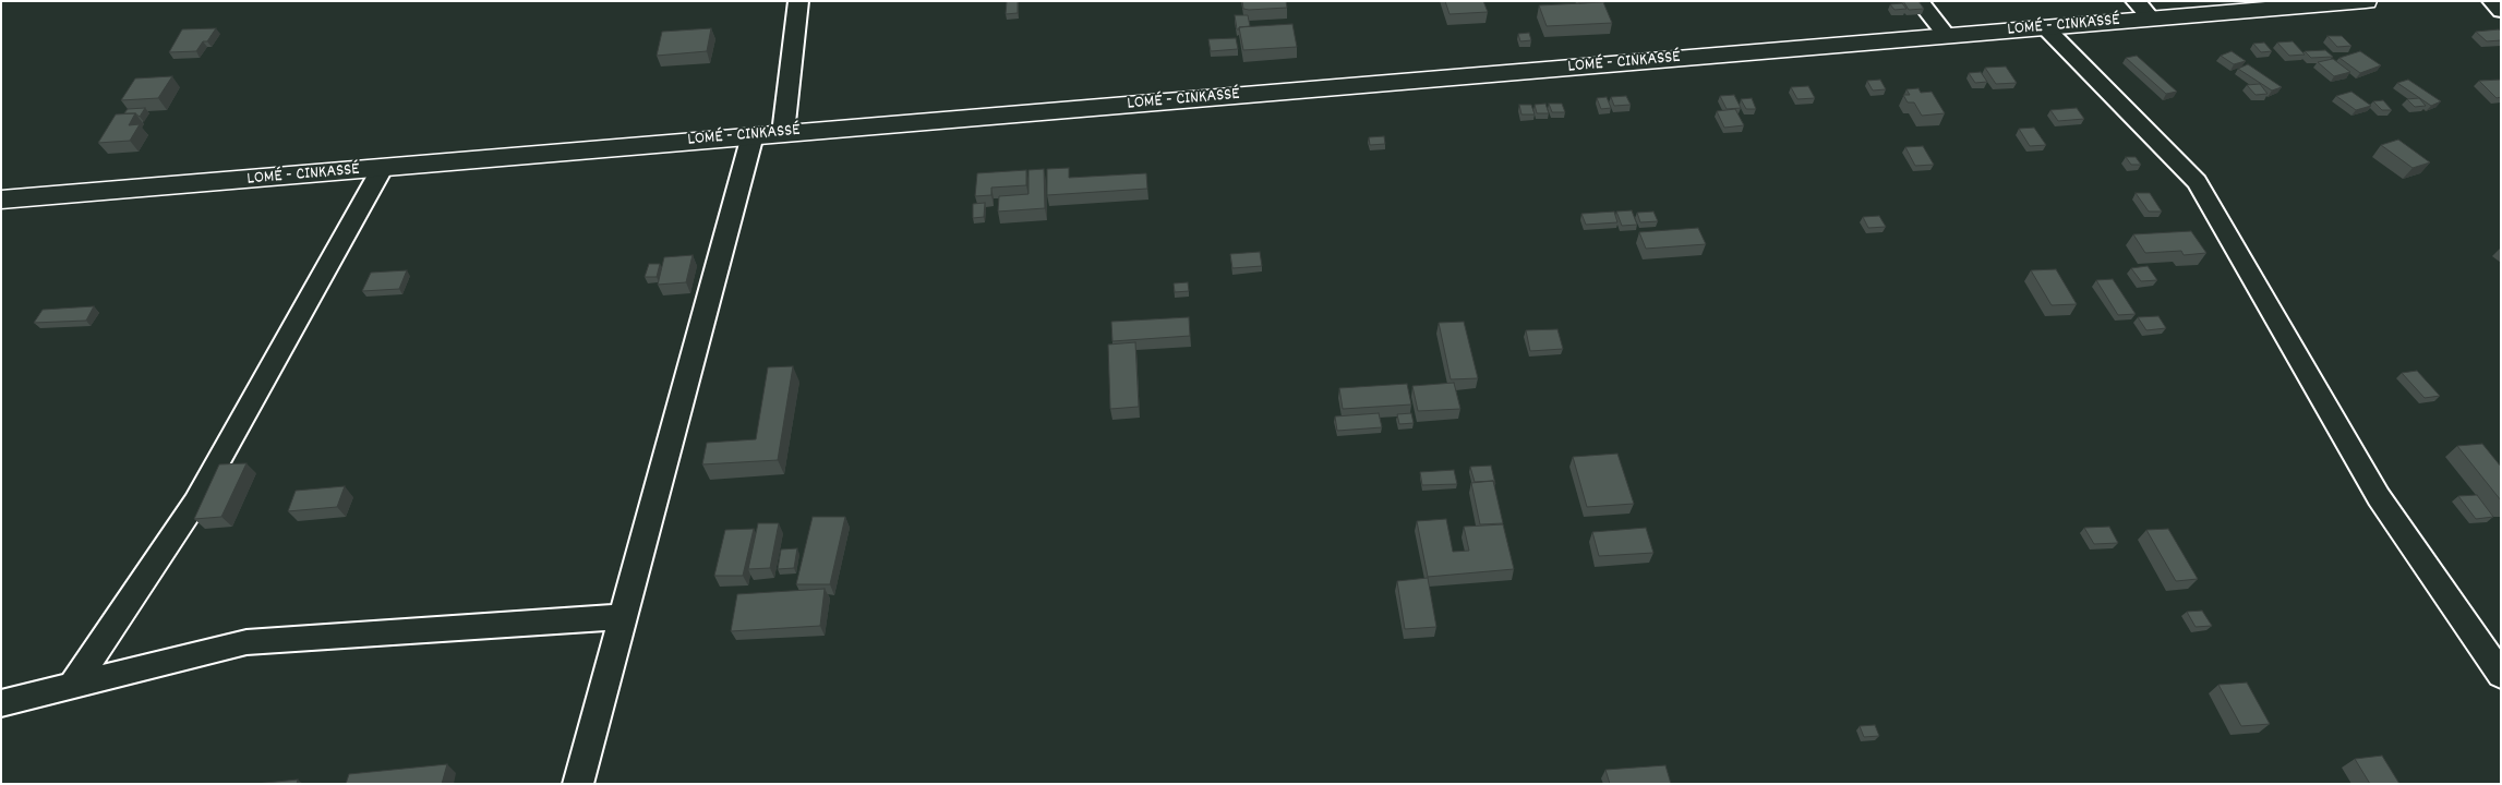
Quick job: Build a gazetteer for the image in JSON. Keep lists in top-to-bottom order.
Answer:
{
  "streets": {
    "highway": ["LOMÉ - CINKASSÉ"]
  }
}
